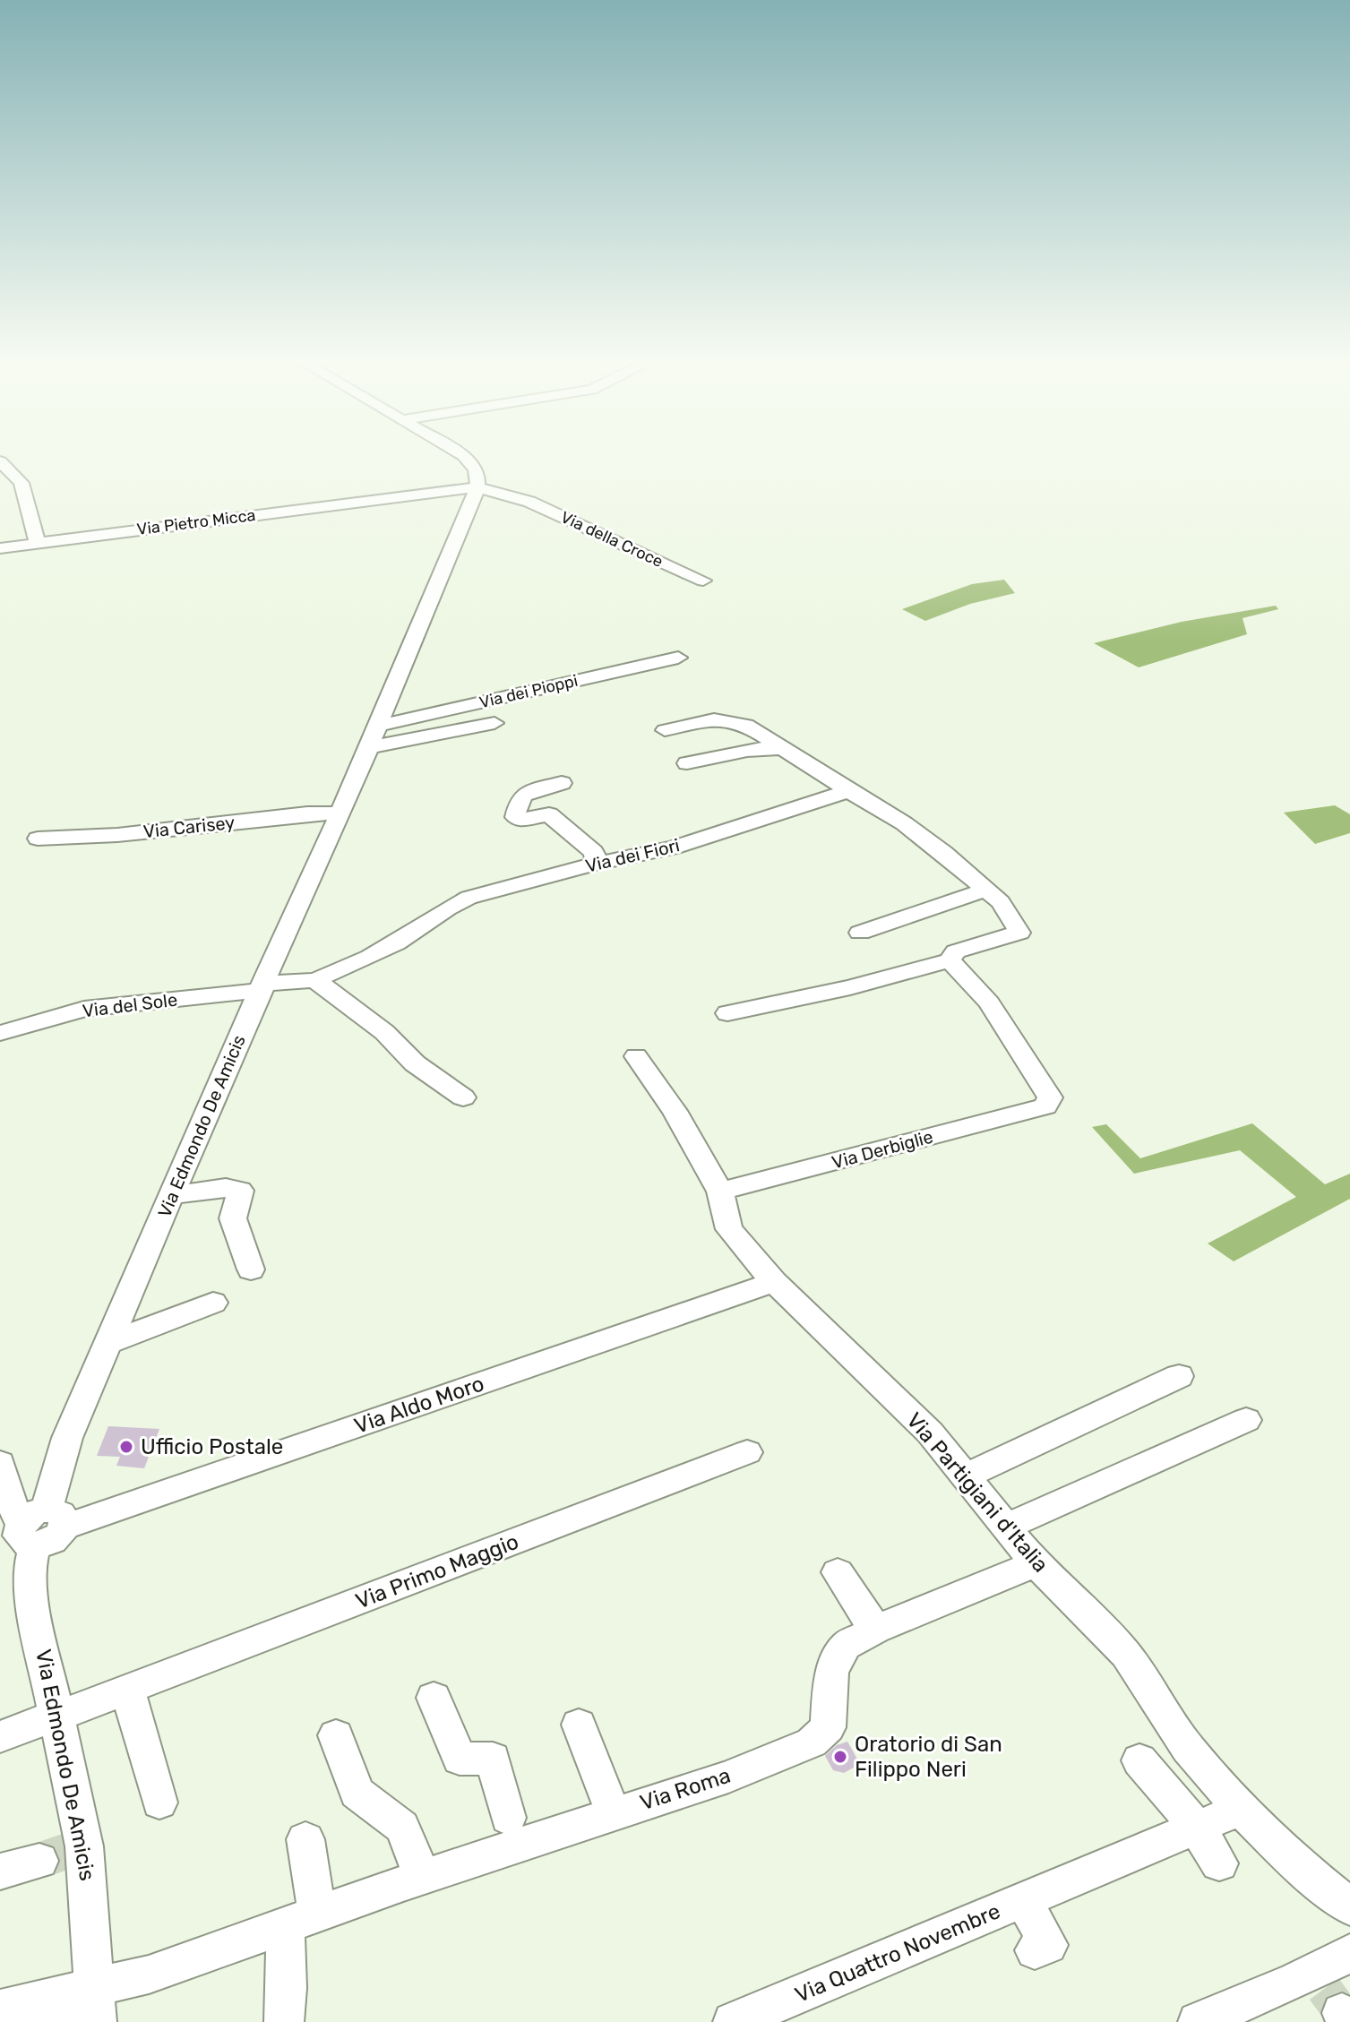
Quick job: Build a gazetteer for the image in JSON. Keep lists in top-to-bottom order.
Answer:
{
  "streets": {
    "street": [
      "Via Pietro Micca",
      "Via della Croce",
      "Via dei Pioppi",
      "Via Carisey",
      "Via dei Fiori",
      "Via del Sole",
      "Via Edmondo De Amicis",
      "Via Derbiglie",
      "Via Aldo Moro",
      "Via Partigiani d'Italia",
      "Via Primo Maggio",
      "Via Roma",
      "Via Quattro Novembre"
    ]
  },
  "crossings": [
    ["Via Pietro Micca", "Via della Croce"],
    ["Via Pietro Micca", "Via Edmondo De Amicis"],
    ["Via della Croce", "Via Edmondo De Amicis"],
    ["Via dei Pioppi", "Via Edmondo De Amicis"],
    ["Via Carisey", "Via Edmondo De Amicis"],
    ["Via dei Fiori", "Via del Sole"],
    ["Via dei Fiori", "Via Edmondo De Amicis"],
    ["Via del Sole", "Via Edmondo De Amicis"],
    ["Via Edmondo De Amicis", "Via Aldo Moro"],
    ["Via Edmondo De Amicis", "Via Primo Maggio"],
    ["Via Edmondo De Amicis", "Via Roma"],
    ["Via Derbiglie", "Via Partigiani d'Italia"],
    ["Via Aldo Moro", "Via Partigiani d'Italia"],
    ["Via Partigiani d'Italia", "Via Roma"],
    ["Via Partigiani d'Italia", "Via Quattro Novembre"]
  ],
  "places": ["Ufficio Postale", "Oratorio di San Filippo Neri"]
}
